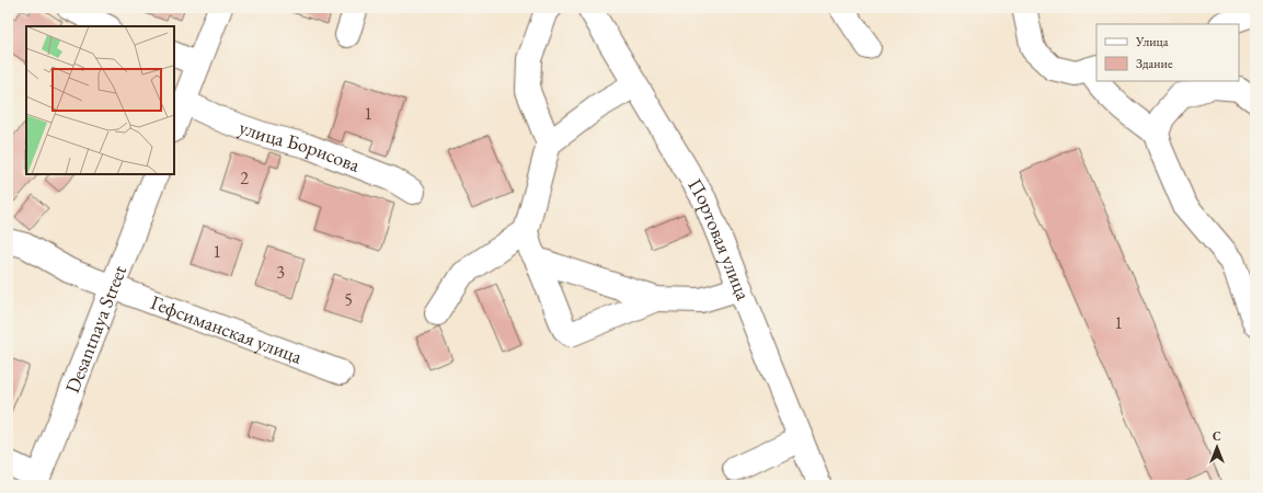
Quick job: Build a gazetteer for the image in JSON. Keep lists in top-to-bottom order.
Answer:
{
  "streets": {
    "street": [
      "улица Борисова",
      "Портовая улица",
      "Гефсиманская улица",
      "Desantnaya Street"
    ]
  },
  "crossings": [
    ["Гефсиманская улица", "Desantnaya Street"]
  ],
  "house_numbers": [
    "1",
    "2",
    "1",
    "3",
    "5",
    "1"
  ],
  "legend": ["Улица", "Здание"],
  "north": "top"
}
